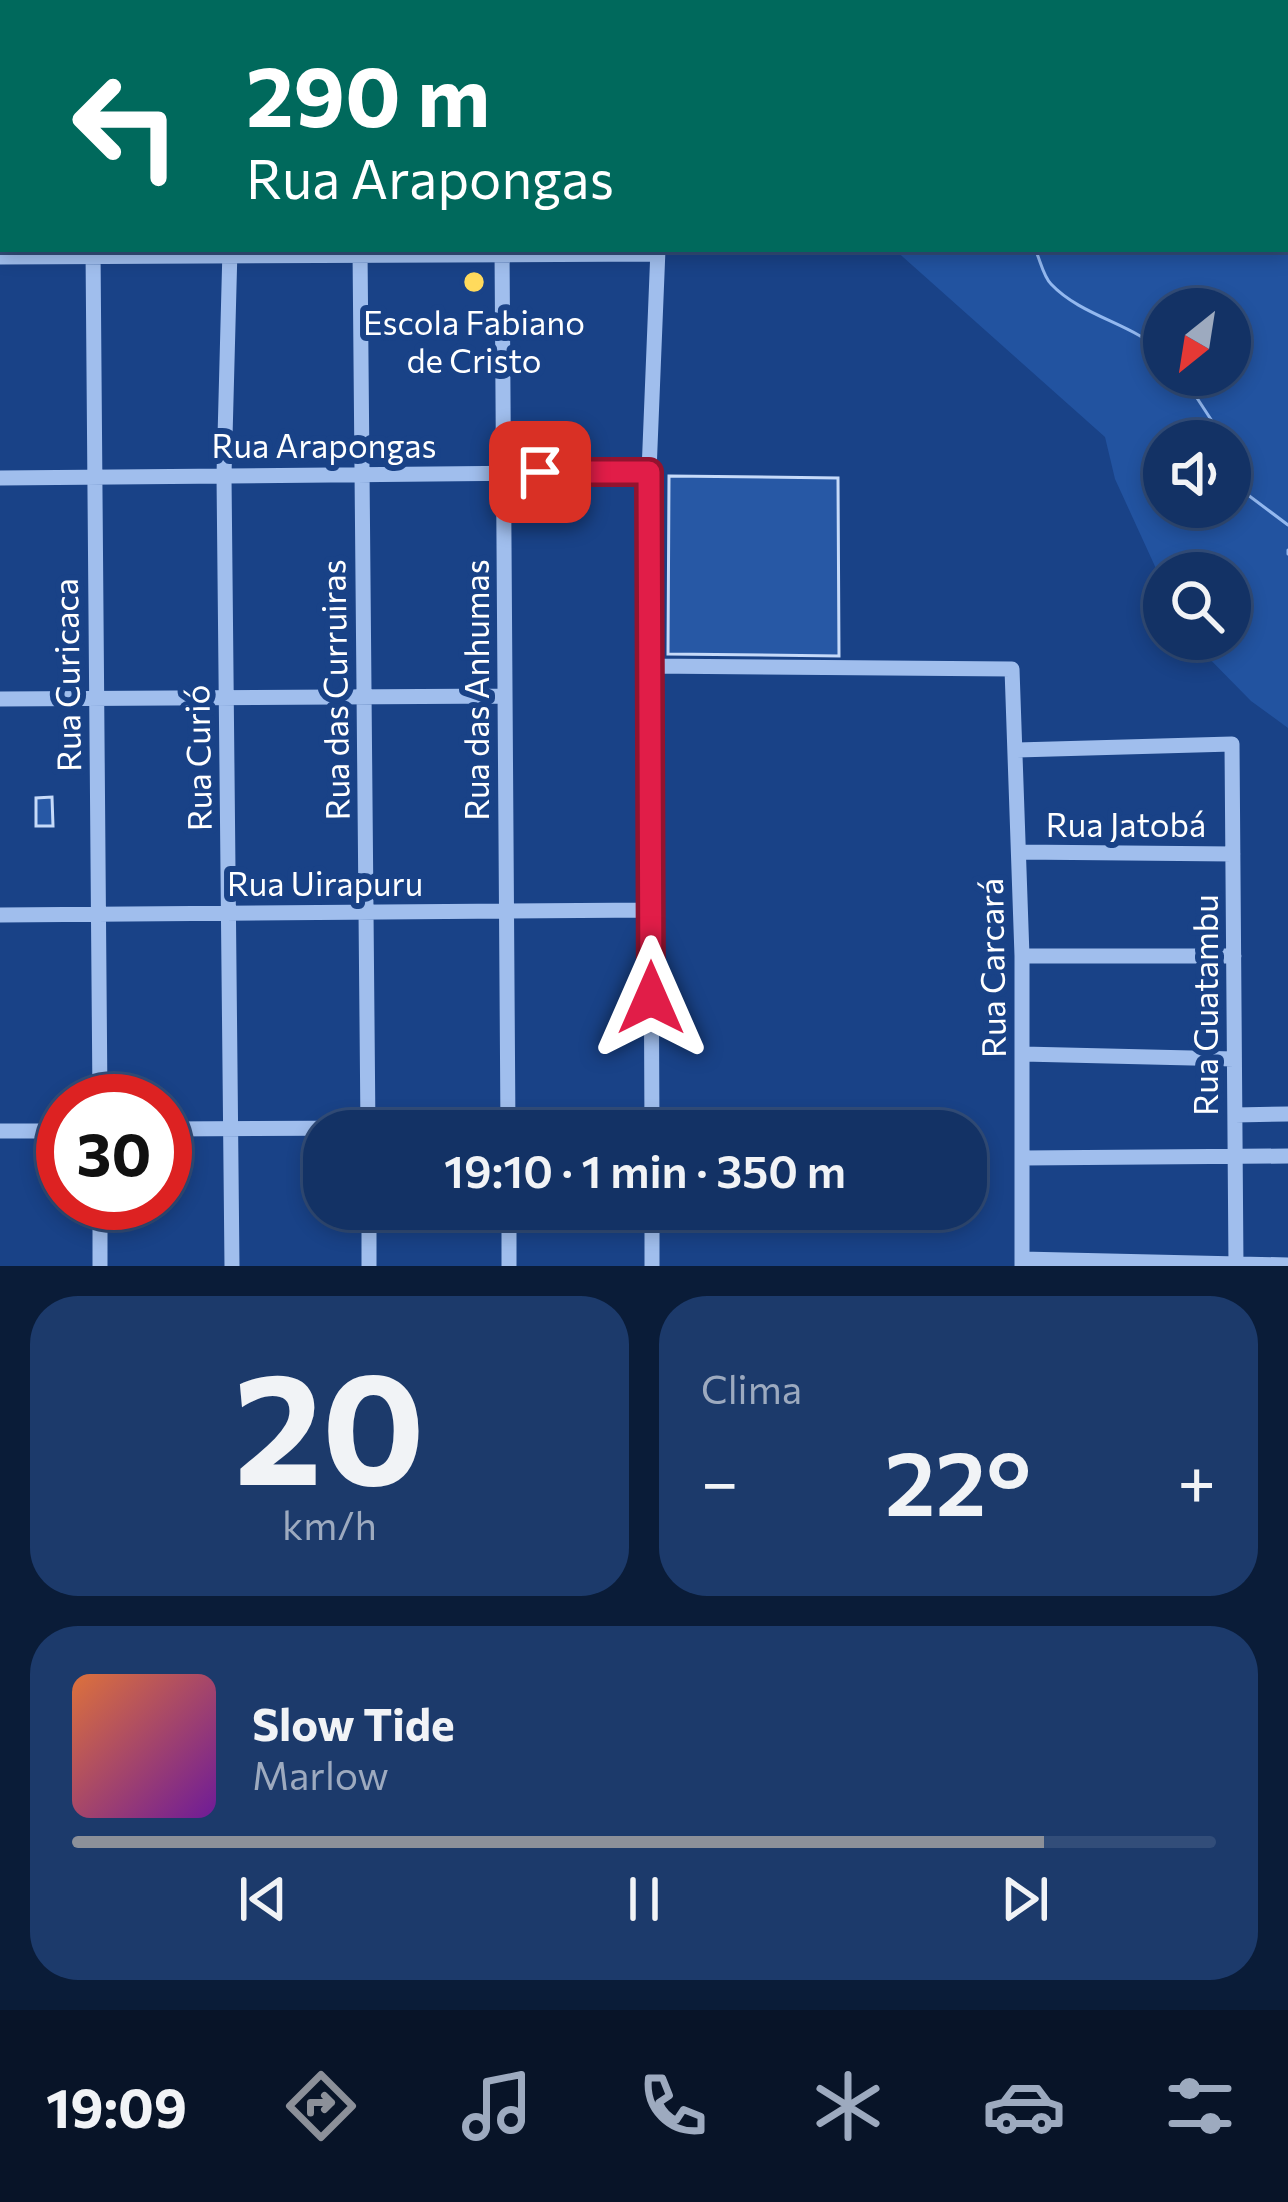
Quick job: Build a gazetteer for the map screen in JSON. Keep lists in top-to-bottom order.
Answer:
{
  "streets": {
    "street": [
      "Rua Arapongas",
      "Rua Curicaca",
      "Rua das Curruiras",
      "Rua das Anhumas",
      "Rua Curió",
      "Rua Jatobá",
      "Rua Uirapuru",
      "Rua Carcará",
      "Rua Guatambu"
    ]
  },
  "crossings": [
    ["Rua Arapongas", "Rua Curicaca"],
    ["Rua Arapongas", "Rua das Curruiras"],
    ["Rua Arapongas", "Rua das Anhumas"],
    ["Rua Arapongas", "Rua Curió"],
    ["Rua Curicaca", "Rua Uirapuru"],
    ["Rua das Curruiras", "Rua Uirapuru"],
    ["Rua das Anhumas", "Rua Uirapuru"],
    ["Rua Curió", "Rua Uirapuru"],
    ["Rua Jatobá", "Rua Carcará"],
    ["Rua Jatobá", "Rua Guatambu"],
    ["Rua Carcará", "Rua Guatambu"]
  ],
  "places": ["Escola Fabiano de Cristo"],
  "north": "bottom left",
  "page": {
    "turn": ["290 m", "Rua Arapongas"],
    "limit": "30",
    "trip": "19:10 · 1 min · 350 m",
    "tile": [
      ["20", "km/h"],
      "Clima"
    ],
    "heat": ["−", "22°", "+"],
    "song": ["Slow Tide", "Marlow"],
    "tabs": "19:09"
  }
}
